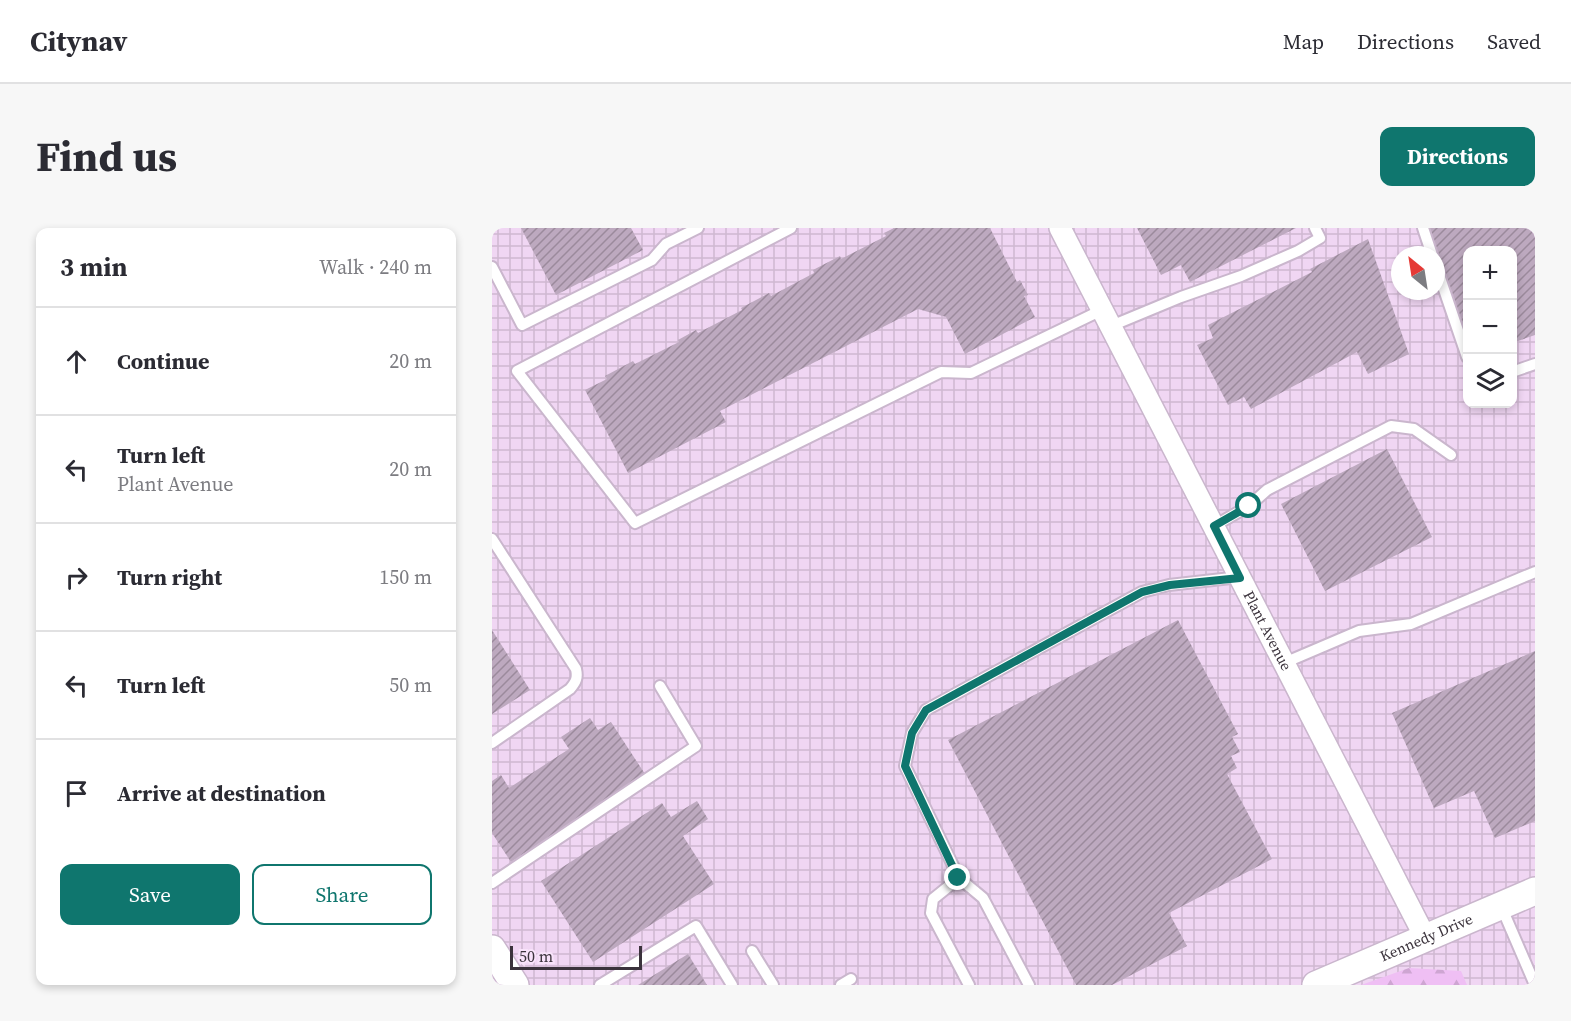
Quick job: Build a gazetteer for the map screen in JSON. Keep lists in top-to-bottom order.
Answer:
{
  "streets": {
    "street": ["Plant Avenue", "Kennedy Drive"]
  },
  "crossings": [
    ["Plant Avenue", "Kennedy Drive"]
  ],
  "scale_bar": "50 m",
  "north": "top left",
  "page": {
    "header": "Citynav",
    "nav": ["Map", "Directions", "Saved"],
    "title": "Find us",
    "buttons": [
      "Directions",
      ["Save", "Share"]
    ],
    "heading": ["3 min", "Walk · 240 m"],
    "map_buttons": ["+", "−"],
    "list": [
      ["Continue", "20 m"],
      ["Turn left", "Plant Avenue", "20 m"],
      ["Turn right", "150 m"],
      ["Turn left", "50 m"],
      "Arrive at destination"
    ],
    "scale": "50 m"
  }
}
